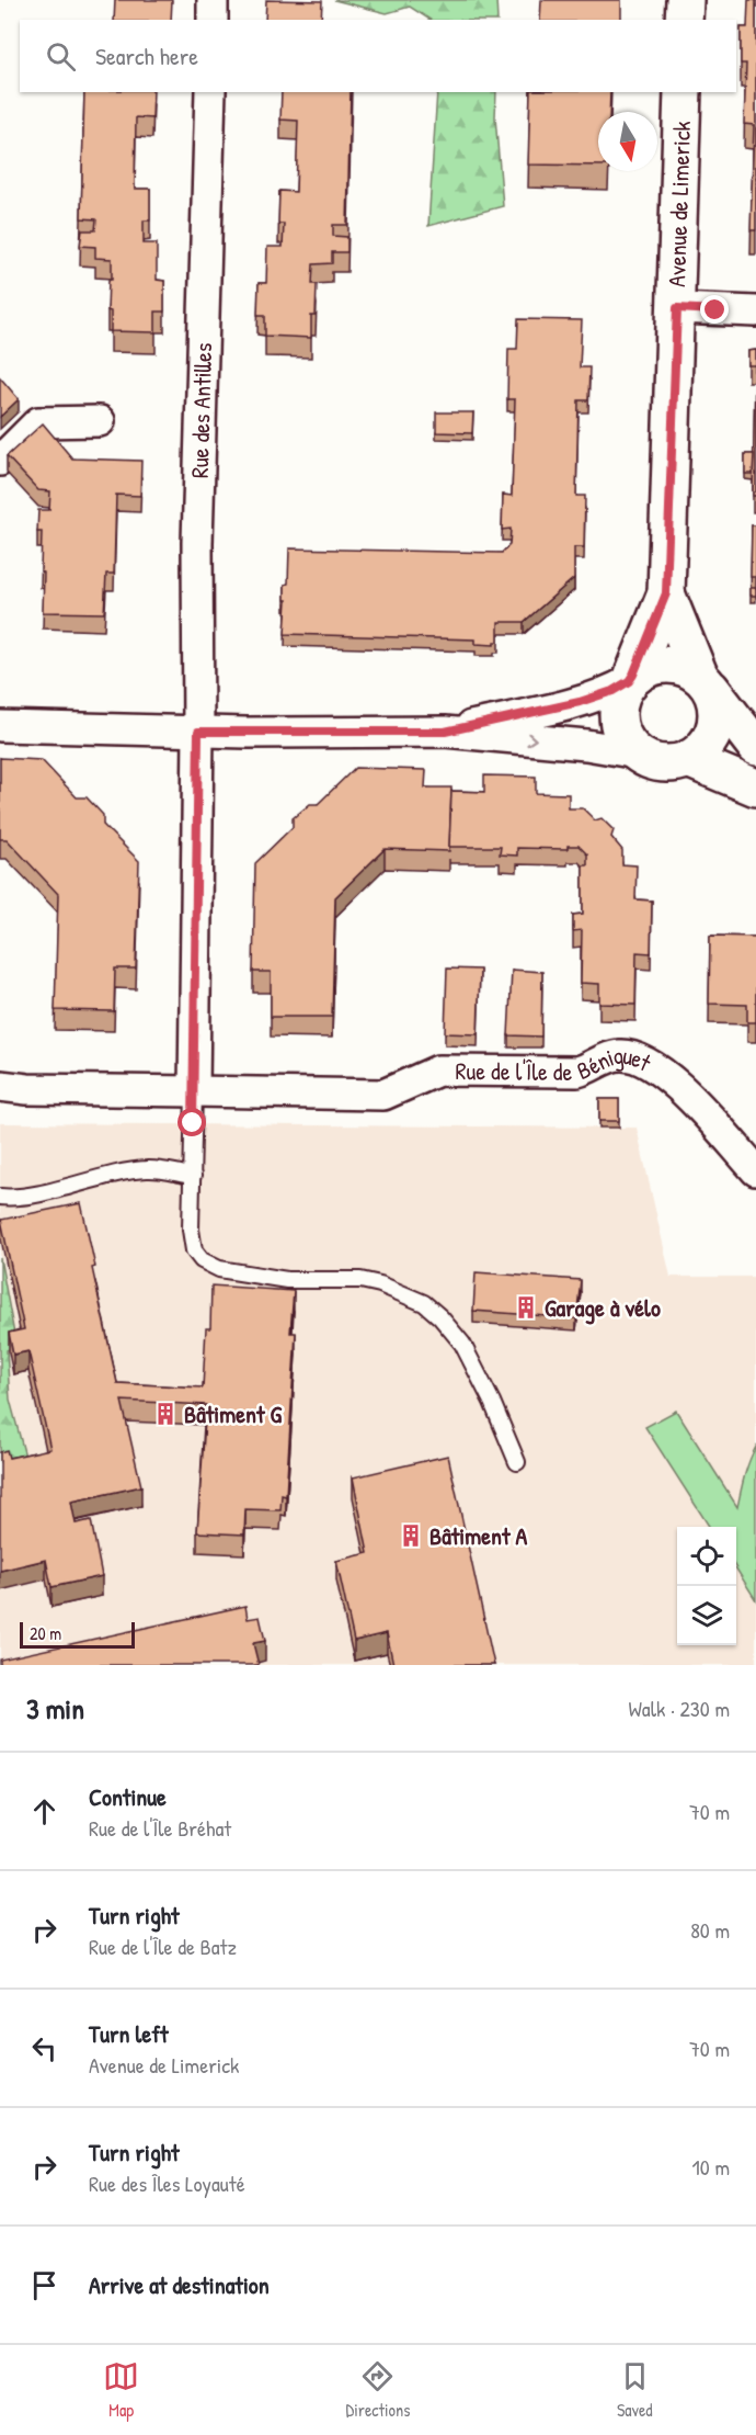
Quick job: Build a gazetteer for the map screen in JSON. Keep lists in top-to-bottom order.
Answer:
{
  "streets": {
    "street": ["Avenue de Limerick", "Rue des Antilles", "Rue de l'Île de Béniguet"]
  },
  "crossings": [
    ["Rue des Antilles", "Rue de l'Île de Béniguet"]
  ],
  "places": {
    "building": ["Garage à vélo", "Bâtiment G", "Bâtiment A"]
  },
  "scale_bar": "20 m",
  "north": "bottom",
  "page": {
    "search": "Search here",
    "scale": "20 m",
    "heading": ["3 min", "Walk · 230 m"],
    "list": [
      ["Continue", "Rue de l'Île Bréhat", "70 m"],
      ["Turn right", "Rue de l'Île de Batz", "80 m"],
      ["Turn left", "Avenue de Limerick", "70 m"],
      ["Turn right", "Rue des Îles Loyauté", "10 m"],
      "Arrive at destination"
    ],
    "nav": ["Map", "Directions", "Saved"]
  }
}
